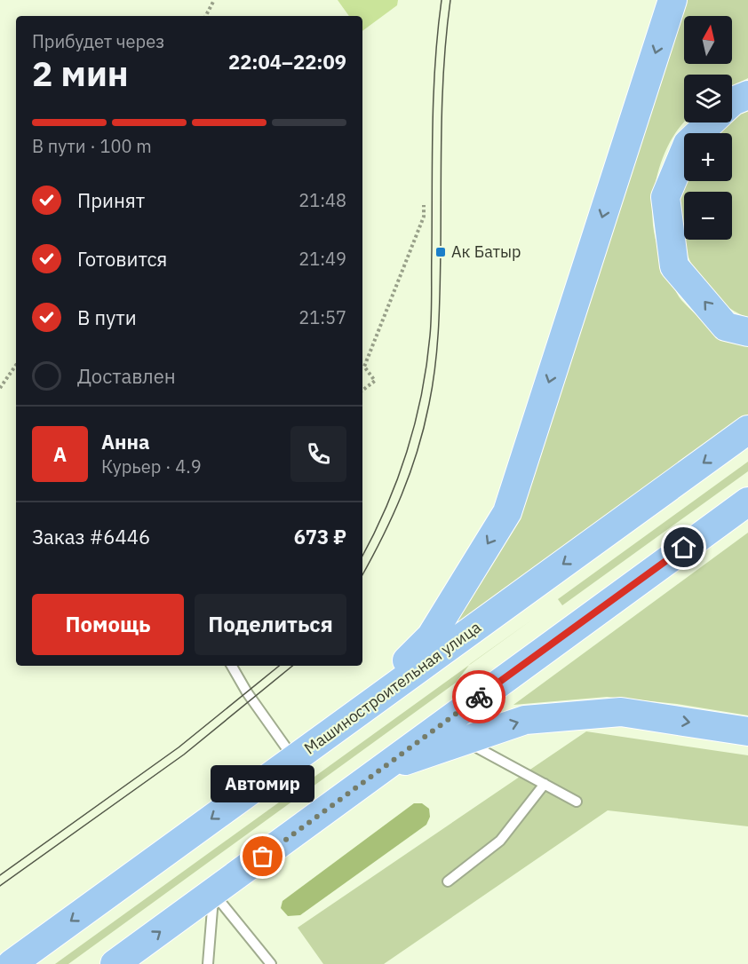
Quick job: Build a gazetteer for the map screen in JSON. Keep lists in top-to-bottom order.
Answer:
{
  "streets": {
    "main road": ["Машиностроительная улица"]
  },
  "places": {
    "transit": ["Ак Батыр"],
    "other": ["Автомир"]
  },
  "north": "top",
  "page": {
    "map_buttons": ["+", "−"],
    "heading": ["2 мин", "Прибудет через", "22:04–22:09"],
    "panel": [
      "Анна",
      "Курьер · 4.9",
      "Заказ #6446",
      "673 ₽"
    ],
    "bar": "В пути · 100 m",
    "list": [
      ["Принят", "21:48"],
      ["Готовится", "21:49"],
      ["В пути", "21:57"],
      "Доставлен"
    ],
    "round": "А",
    "buttons": ["Помощь", "Поделиться"],
    "bubble": "Автомир"
  }
}
